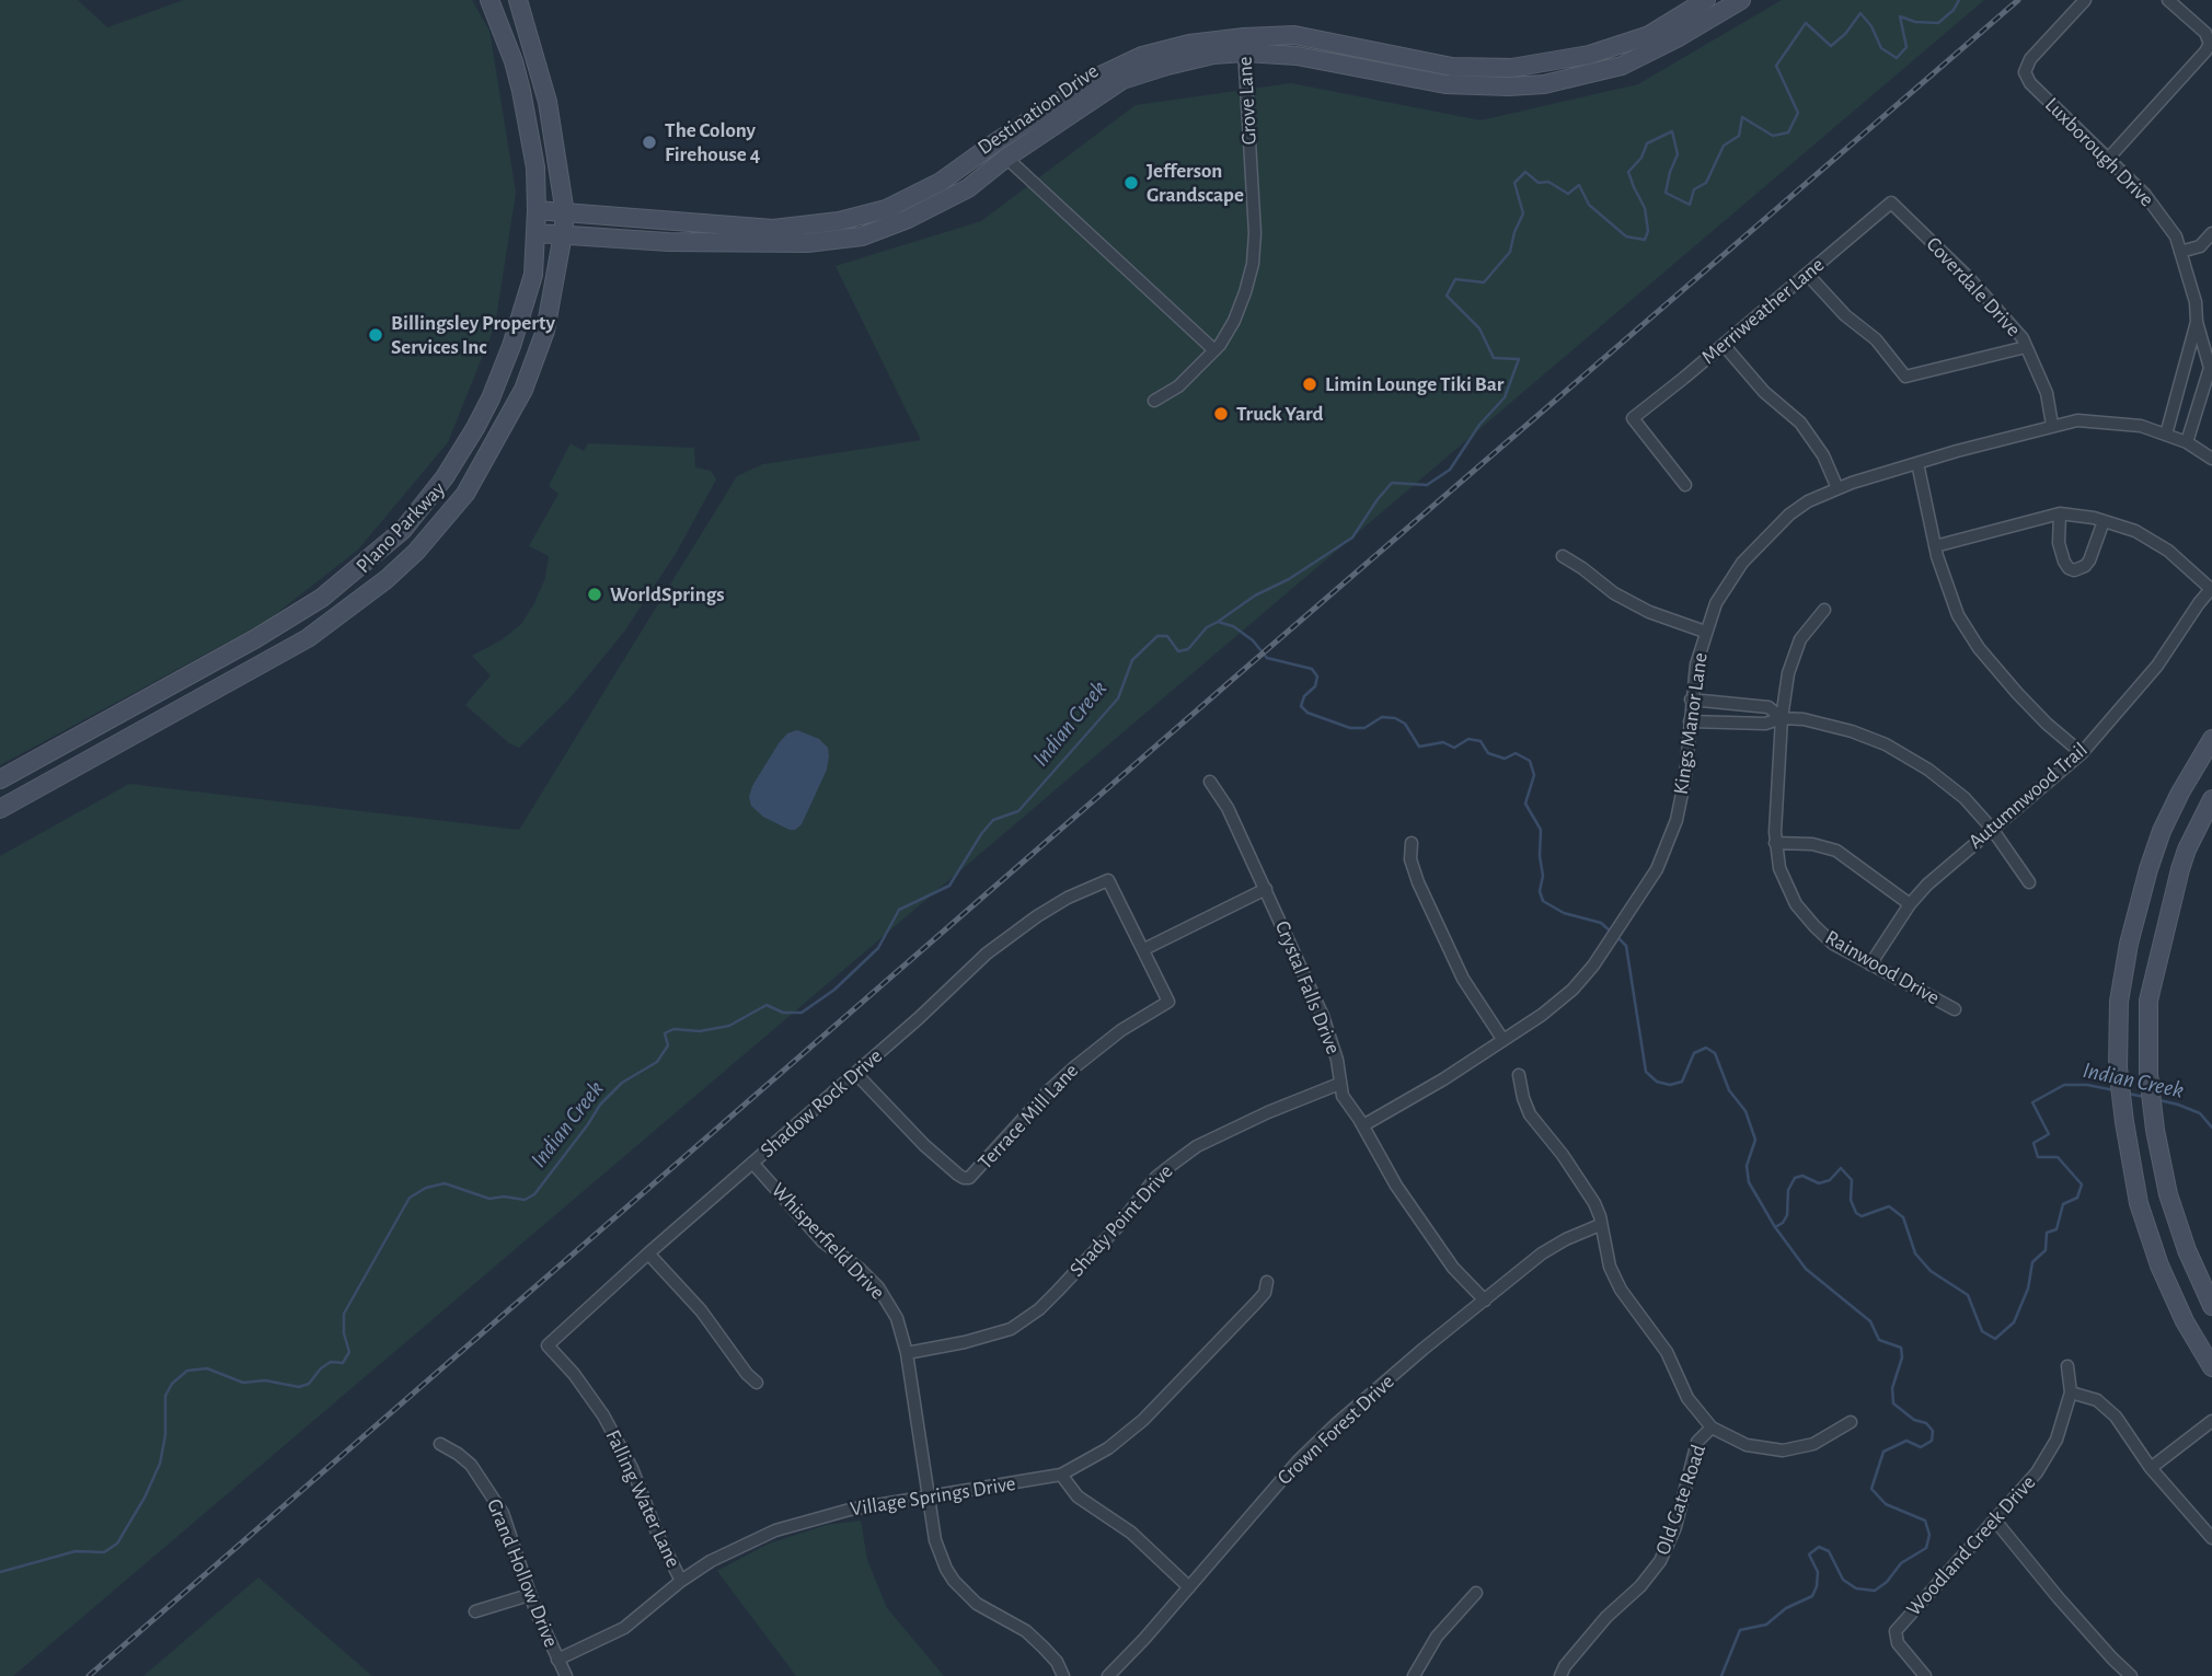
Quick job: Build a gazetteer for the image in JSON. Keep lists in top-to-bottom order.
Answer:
{
  "streets": {
    "main road": ["Destination Drive", "Plano Parkway"],
    "street": [
      "Grove Lane",
      "Luxborough Drive",
      "Coverdale Drive",
      "Merriweather Lane",
      "Kings Manor Lane",
      "Autumnwood Trail",
      "Rainwood Drive",
      "Crystal Falls Drive",
      "Shadow Rock Drive",
      "Terrace Mill Lane",
      "Shady Point Drive",
      "Whisperfield Drive",
      "Crown Forest Drive",
      "Village Springs Drive",
      "Falling Water Lane",
      "Old Gate Road",
      "Woodland Creek Drive",
      "Grand Hollow Drive"
    ]
  },
  "crossings": [
    ["Grove Lane", "Destination Drive"],
    ["Destination Drive", "Plano Parkway"],
    ["Luxborough Drive", "Kings Manor Lane"],
    ["Coverdale Drive", "Merriweather Lane"],
    ["Coverdale Drive", "Kings Manor Lane"],
    ["Kings Manor Lane", "Crystal Falls Drive"],
    ["Autumnwood Trail", "Rainwood Drive"],
    ["Crystal Falls Drive", "Shady Point Drive"],
    ["Crystal Falls Drive", "Crown Forest Drive"],
    ["Shadow Rock Drive", "Terrace Mill Lane"],
    ["Shadow Rock Drive", "Whisperfield Drive"],
    ["Shadow Rock Drive", "Falling Water Lane"],
    ["Shady Point Drive", "Whisperfield Drive"],
    ["Whisperfield Drive", "Village Springs Drive"],
    ["Village Springs Drive", "Falling Water Lane"],
    ["Village Springs Drive", "Grand Hollow Drive"]
  ],
  "water": ["Indian Creek"],
  "places": [
    "The Colony Firehouse 4",
    "Jefferson Grandscape",
    "Billingsley Property Services Inc",
    "Limin Lounge Tiki Bar",
    "Truck Yard",
    "WorldSprings"
  ]
}
